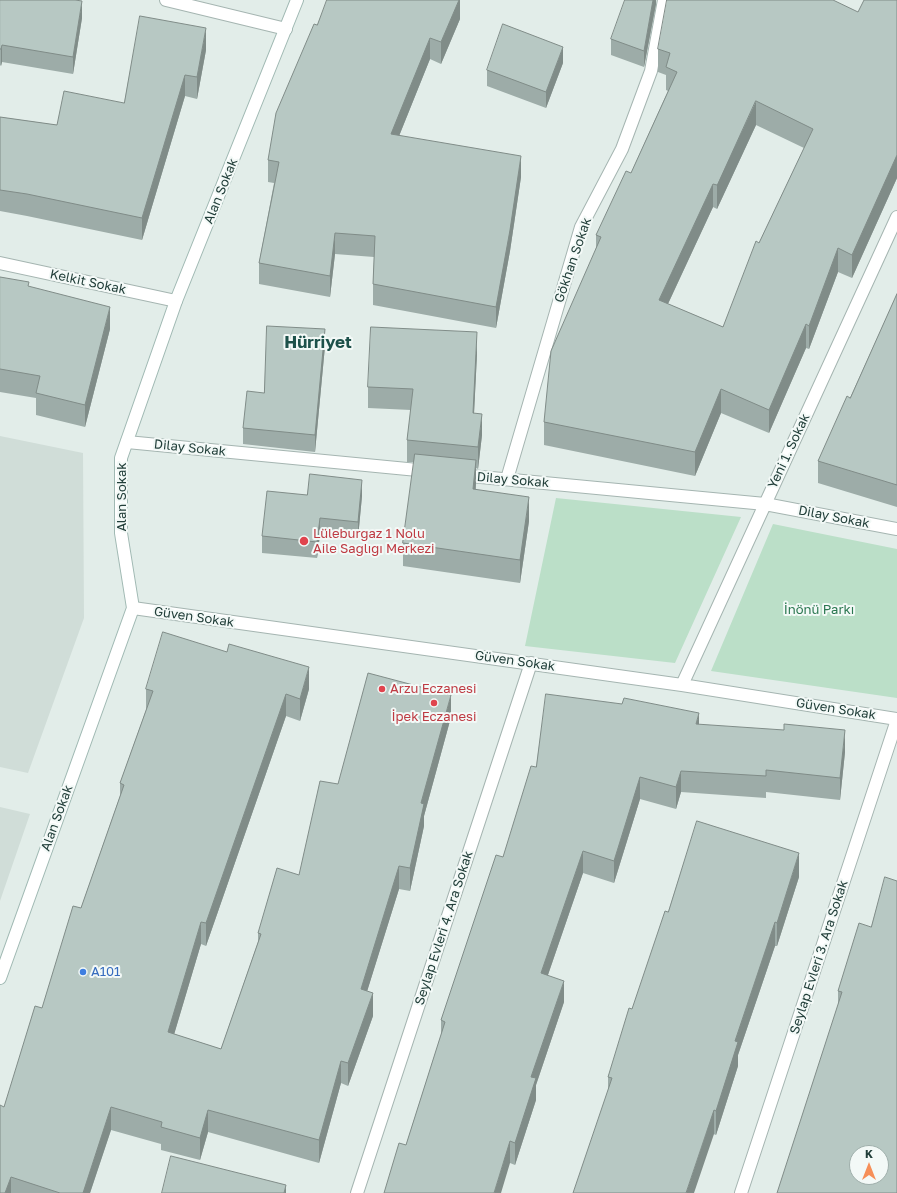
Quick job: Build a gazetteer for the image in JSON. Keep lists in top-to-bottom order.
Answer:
{
  "streets": {
    "street": [
      "Alan Sokak",
      "Gökhan Sokak",
      "Kelkit Sokak",
      "Dilay Sokak",
      "Yeni 1. Sokak",
      "Güven Sokak",
      "Seylap Evleri 4. Ara Sokak",
      "Seylap Evleri 3. Ara Sokak"
    ]
  },
  "crossings": [
    ["Alan Sokak", "Kelkit Sokak"],
    ["Alan Sokak", "Dilay Sokak"],
    ["Alan Sokak", "Güven Sokak"],
    ["Gökhan Sokak", "Dilay Sokak"],
    ["Dilay Sokak", "Yeni 1. Sokak"],
    ["Yeni 1. Sokak", "Güven Sokak"],
    ["Güven Sokak", "Seylap Evleri 4. Ara Sokak"],
    ["Güven Sokak", "Seylap Evleri 3. Ara Sokak"]
  ],
  "districts": ["Hürriyet"],
  "parks": ["İnönü Parkı"],
  "places": [
    "Lüleburgaz 1 Nolu Aile Sağlığı Merkezi",
    "Arzu Eczanesi",
    "İpek Eczanesi",
    "A101"
  ],
  "north": "top"
}
